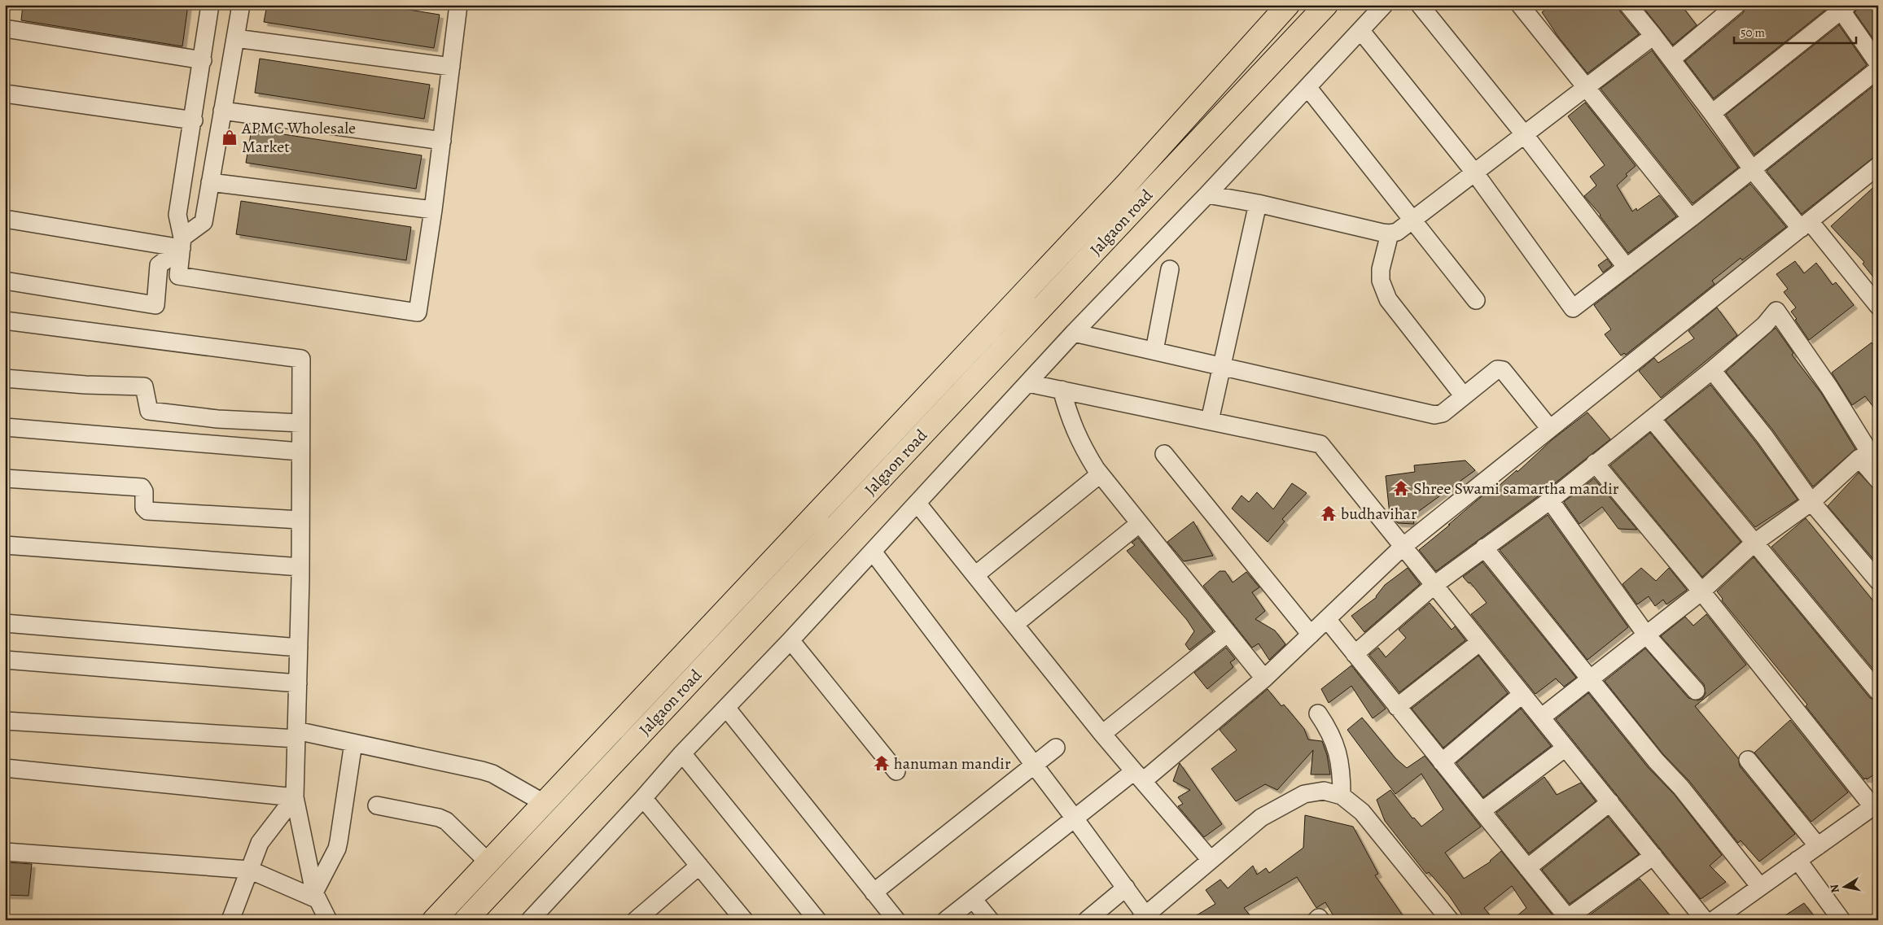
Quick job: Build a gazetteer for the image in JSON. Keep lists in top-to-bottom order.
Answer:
{
  "streets": {
    "highway": ["Jalgaon road"]
  },
  "places": {
    "shop": ["APMC Wholesale Market"],
    "temple": ["Shree Swami samartha mandir", "budhavihar", "hanuman mandir"]
  },
  "scale_bar": "50 m",
  "north": "left"
}
